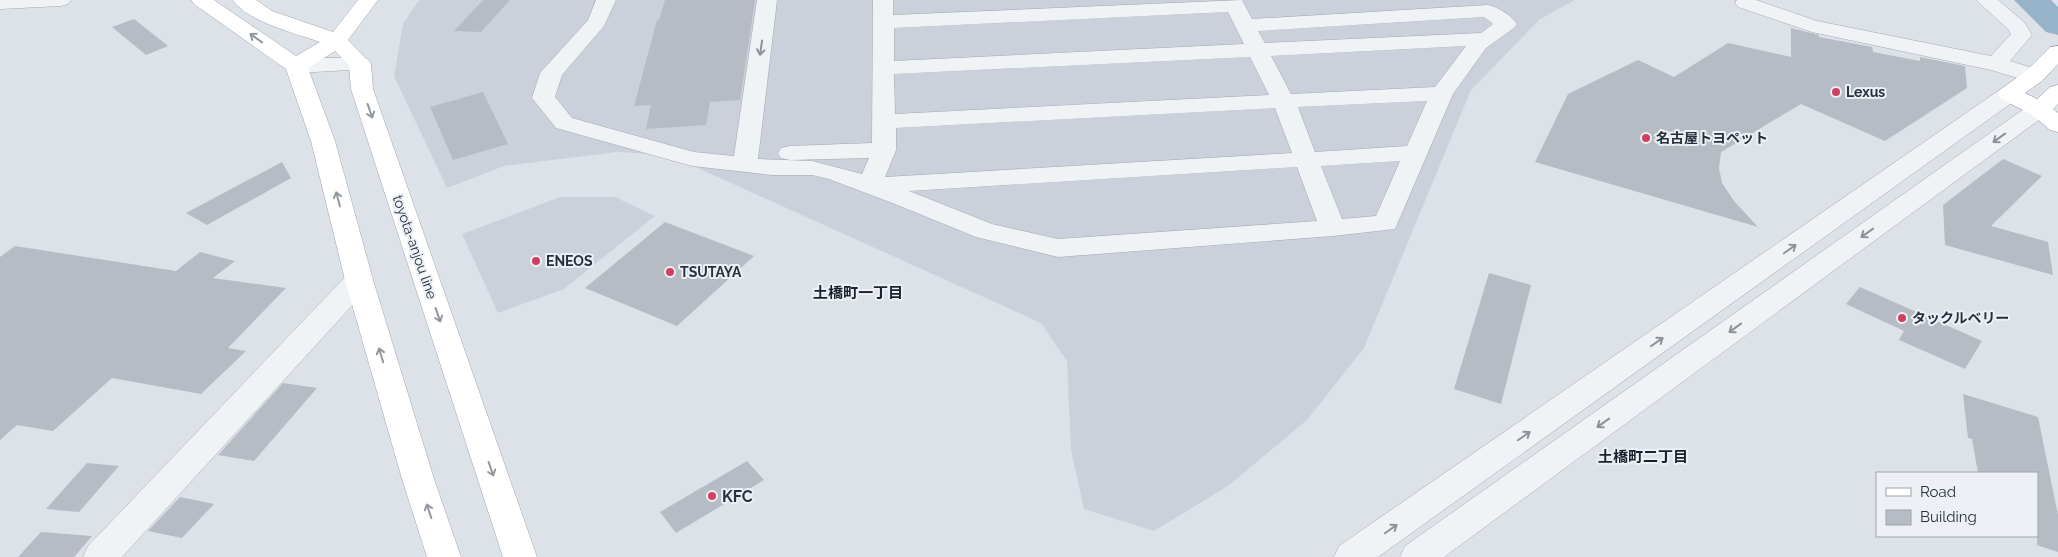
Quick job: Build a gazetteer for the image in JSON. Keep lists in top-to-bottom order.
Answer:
{
  "streets": {
    "main road": ["toyota-anjou line"]
  },
  "districts": ["土橋町一丁目", "土橋町二丁目"],
  "places": [
    "Lexus",
    "名古屋トヨペット",
    "ENEOS",
    "TSUTAYA",
    "タックルベリー",
    "KFC"
  ],
  "legend": ["Road", "Building"]
}
